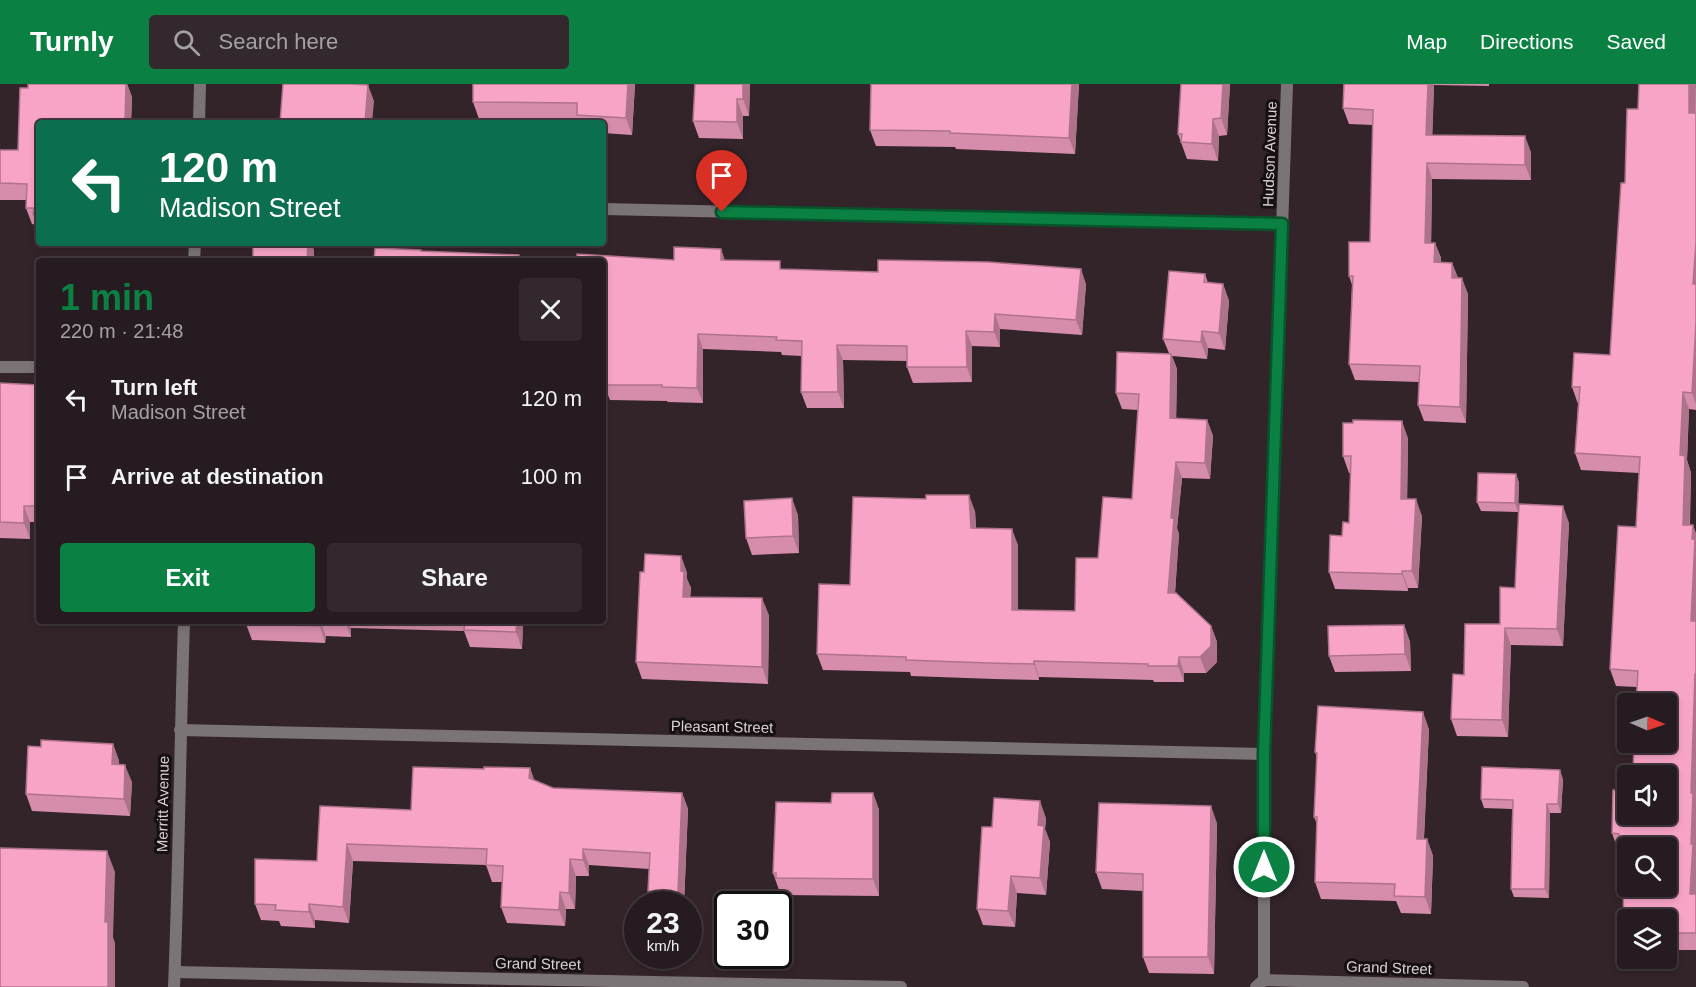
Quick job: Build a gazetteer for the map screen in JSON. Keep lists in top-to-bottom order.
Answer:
{
  "streets": {
    "street": [
      "Hudson Avenue",
      "Pleasant Street",
      "Merritt Avenue",
      "Grand Street"
    ]
  },
  "crossings": [
    ["Hudson Avenue", "Pleasant Street"],
    ["Hudson Avenue", "Grand Street"],
    ["Pleasant Street", "Merritt Avenue"],
    ["Merritt Avenue", "Grand Street"]
  ],
  "north": "right",
  "page": {
    "header": "Turnly",
    "search": "Search here",
    "nav": ["Map", "Directions", "Saved"],
    "turn": ["120 m", "Madison Street"],
    "heading": ["1 min", "220 m · 21:48"],
    "list": [
      {
        "name": "Turn left",
        "note": "Madison Street",
        "value": "120 m"
      },
      {
        "name": "Arrive at destination",
        "value": "100 m"
      }
    ],
    "buttons": ["Exit", "Share"],
    "speed": "23 km/h",
    "limit": "30"
  }
}
